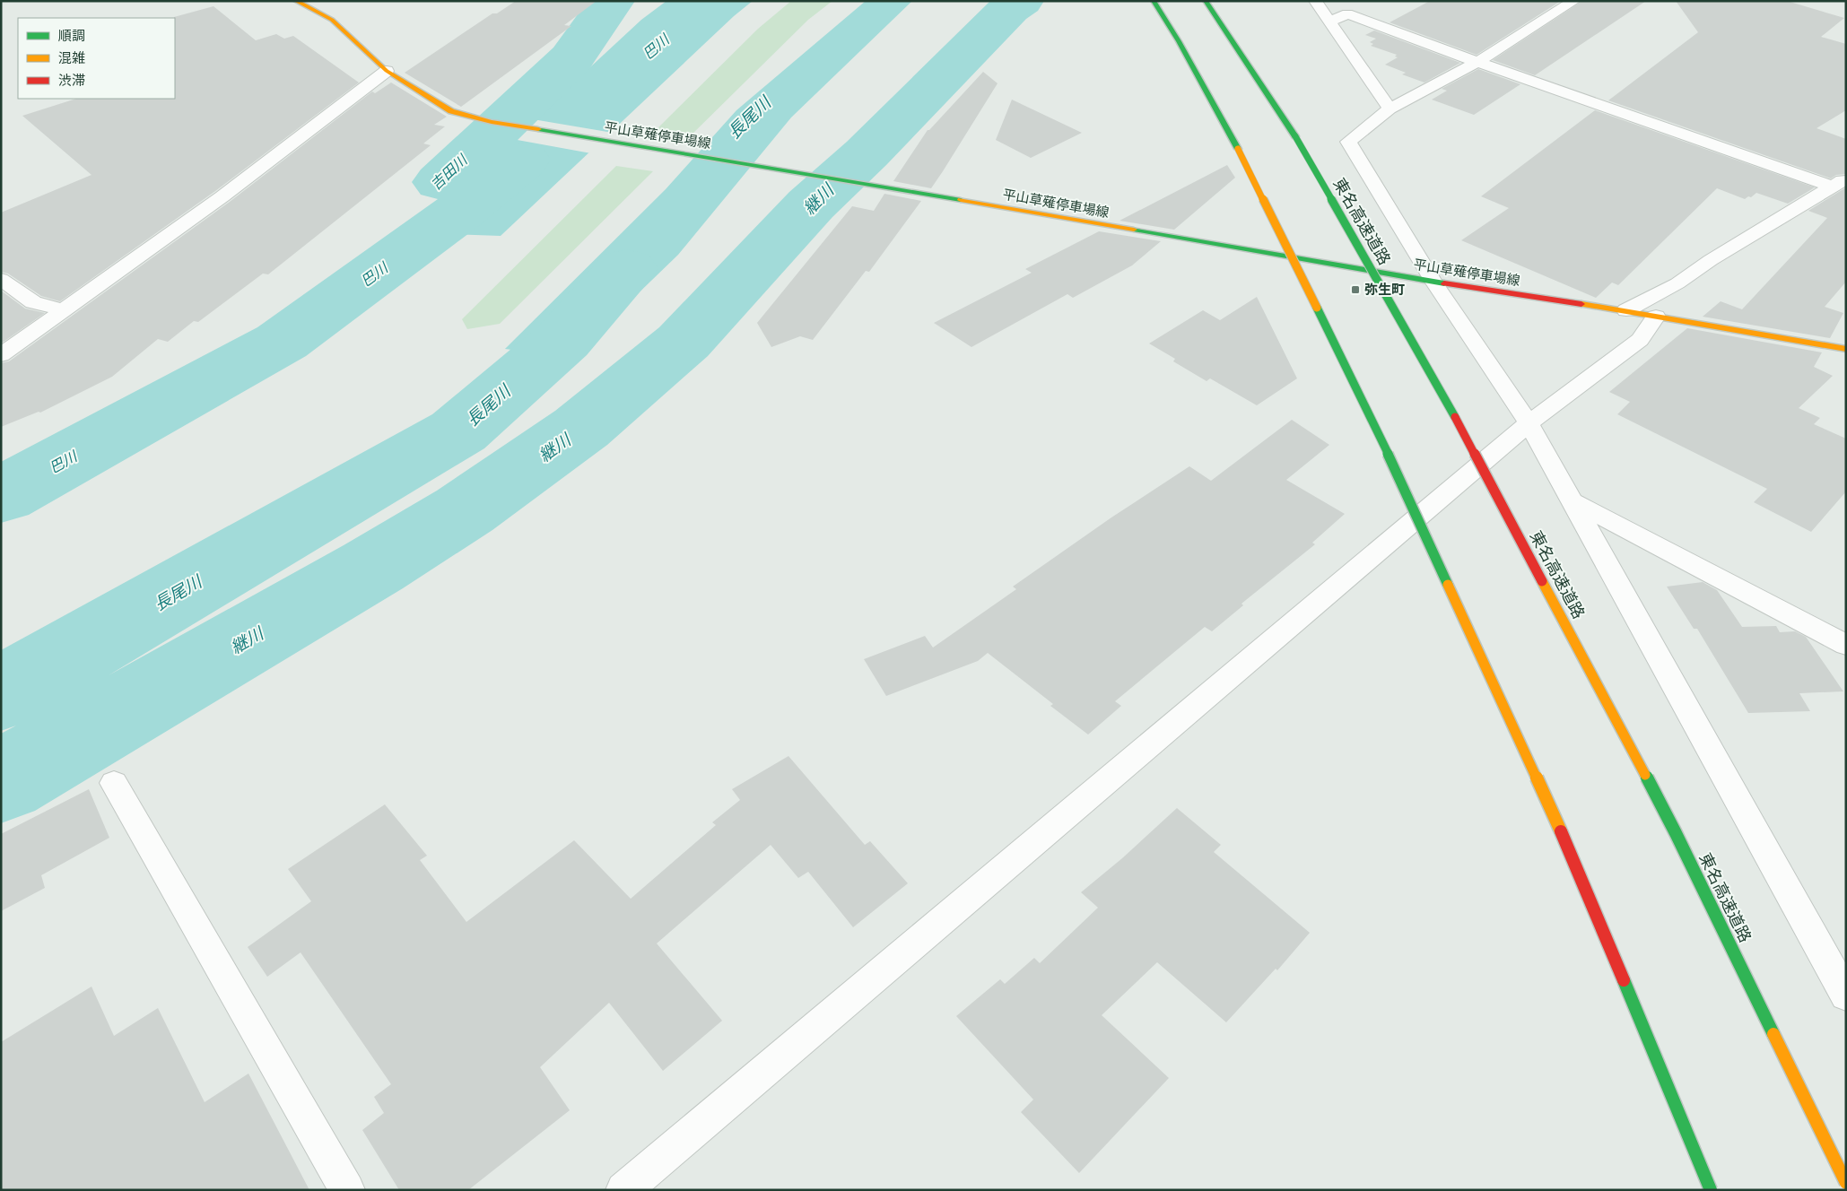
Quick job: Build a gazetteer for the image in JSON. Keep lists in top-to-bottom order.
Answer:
{
  "streets": {
    "main road": ["平山草薙停車場線", "東名高速道路"]
  },
  "water": [
    "巴川",
    "長尾川",
    "吉田川",
    "継川"
  ],
  "places": {
    "transit": ["弥生町"]
  },
  "legend": ["順調", "混雑", "渋滞"]
}
